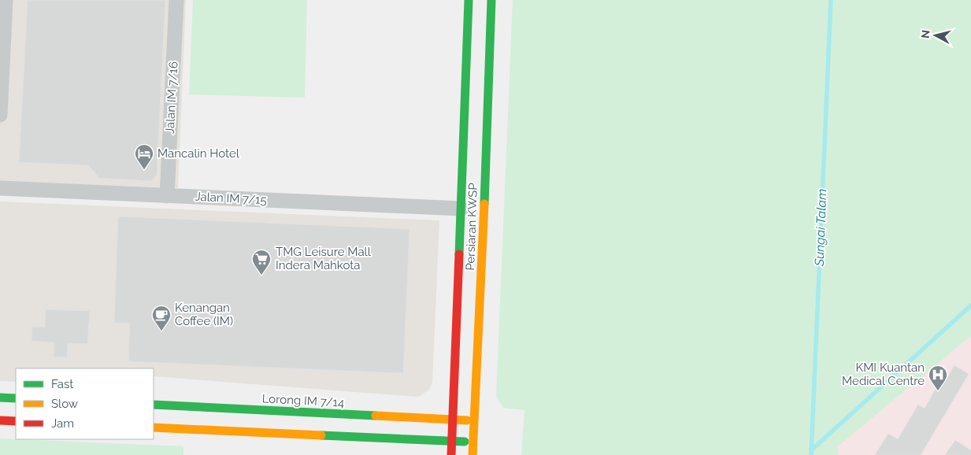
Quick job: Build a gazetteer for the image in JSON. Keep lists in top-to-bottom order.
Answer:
{
  "streets": {
    "street": [
      "Jalan IM 7/16",
      "Jalan IM 7/15",
      "Persiaran KWSP",
      "Lorong IM 7/14"
    ]
  },
  "crossings": [
    ["Jalan IM 7/16", "Jalan IM 7/15"],
    ["Jalan IM 7/15", "Persiaran KWSP"],
    ["Persiaran KWSP", "Lorong IM 7/14"]
  ],
  "water": ["Sungai Talam"],
  "places": {
    "hotel": ["Mancalin Hotel"],
    "supermarket": ["TMG Leisure Mall Indera Mahkota"],
    "cafe": ["Kenangan Coffee (IM)"],
    "hospital": ["KMI Kuantan Medical Centre"]
  },
  "legend": ["Fast", "Slow", "Jam"],
  "north": "left"
}
